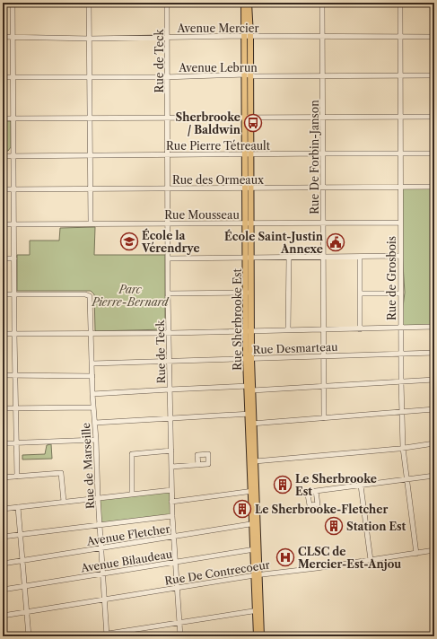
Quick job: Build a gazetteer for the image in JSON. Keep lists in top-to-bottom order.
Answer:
{
  "streets": {
    "main road": ["Rue Sherbrooke Est"],
    "street": [
      "Avenue Mercier",
      "Rue de Teck",
      "Avenue Lebrun",
      "Rue Pierre Tétreault",
      "Rue De Forbin-Janson",
      "Rue des Ormeaux",
      "Rue Mousseau",
      "Rue de Grosbois",
      "Rue Desmarteau",
      "Rue de Marseille",
      "Avenue Fletcher",
      "Avenue Bilaudeau",
      "Rue De Contrecoeur"
    ]
  },
  "crossings": [
    ["Avenue Mercier", "Rue de Teck"],
    ["Avenue Mercier", "Rue De Forbin-Janson"],
    ["Avenue Mercier", "Rue de Grosbois"],
    ["Avenue Mercier", "Rue Sherbrooke Est"],
    ["Rue de Teck", "Avenue Lebrun"],
    ["Rue de Teck", "Rue Pierre Tétreault"],
    ["Rue de Teck", "Rue des Ormeaux"],
    ["Rue de Teck", "Rue Mousseau"],
    ["Rue de Teck", "Rue Desmarteau"],
    ["Rue de Teck", "Avenue Fletcher"],
    ["Rue de Teck", "Avenue Bilaudeau"],
    ["Rue de Teck", "Rue De Contrecoeur"],
    ["Avenue Lebrun", "Rue De Forbin-Janson"],
    ["Avenue Lebrun", "Rue de Grosbois"],
    ["Avenue Lebrun", "Rue Sherbrooke Est"],
    ["Rue Pierre Tétreault", "Rue De Forbin-Janson"],
    ["Rue Pierre Tétreault", "Rue de Grosbois"],
    ["Rue Pierre Tétreault", "Rue Sherbrooke Est"],
    ["Rue De Forbin-Janson", "Rue des Ormeaux"],
    ["Rue De Forbin-Janson", "Rue Mousseau"],
    ["Rue De Forbin-Janson", "Rue Desmarteau"],
    ["Rue des Ormeaux", "Rue de Grosbois"],
    ["Rue des Ormeaux", "Rue Sherbrooke Est"],
    ["Rue Mousseau", "Rue de Grosbois"],
    ["Rue Mousseau", "Rue Sherbrooke Est"],
    ["Rue de Grosbois", "Rue Desmarteau"],
    ["Rue de Grosbois", "Rue De Contrecoeur"],
    ["Rue Sherbrooke Est", "Rue Desmarteau"],
    ["Rue Sherbrooke Est", "Avenue Fletcher"],
    ["Rue Sherbrooke Est", "Avenue Bilaudeau"],
    ["Rue Sherbrooke Est", "Rue De Contrecoeur"],
    ["Rue Desmarteau", "Rue de Marseille"],
    ["Rue de Marseille", "Avenue Fletcher"],
    ["Rue de Marseille", "Avenue Bilaudeau"],
    ["Rue de Marseille", "Rue De Contrecoeur"]
  ],
  "parks": ["Parc Pierre-Bernard"],
  "places": {
    "bus stop": ["Sherbrooke / Baldwin"],
    "school or university": ["École la Vérendrye"],
    "public building": ["École Saint-Justin Annexe"],
    "building": ["Le Sherbrooke Est", "Le Sherbrooke-Fletcher", "Station Est"],
    "hospital": ["CLSC de Mercier-Est-Anjou"]
  }
}
